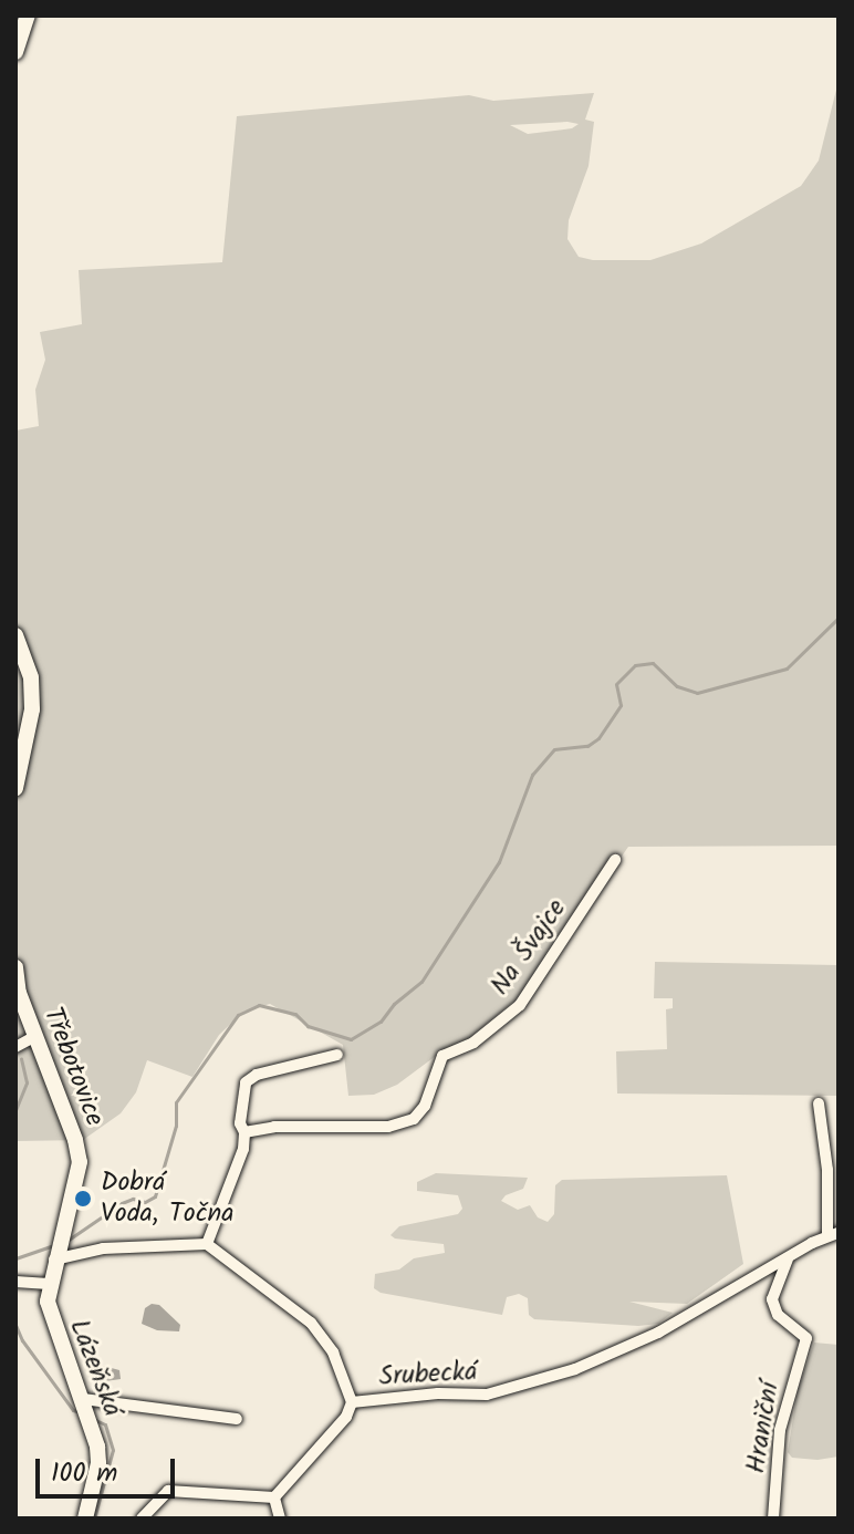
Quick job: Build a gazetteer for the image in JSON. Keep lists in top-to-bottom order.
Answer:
{
  "streets": {
    "street": [
      "Na Švajce",
      "Třebotovice",
      "Lázeňská",
      "Srubecká",
      "Hraniční"
    ]
  },
  "crossings": [
    ["Třebotovice", "Lázeňská"],
    ["Srubecká", "Hraniční"]
  ],
  "places": ["Dobrá Voda, Točna"],
  "scale_bar": "100 m"
}
